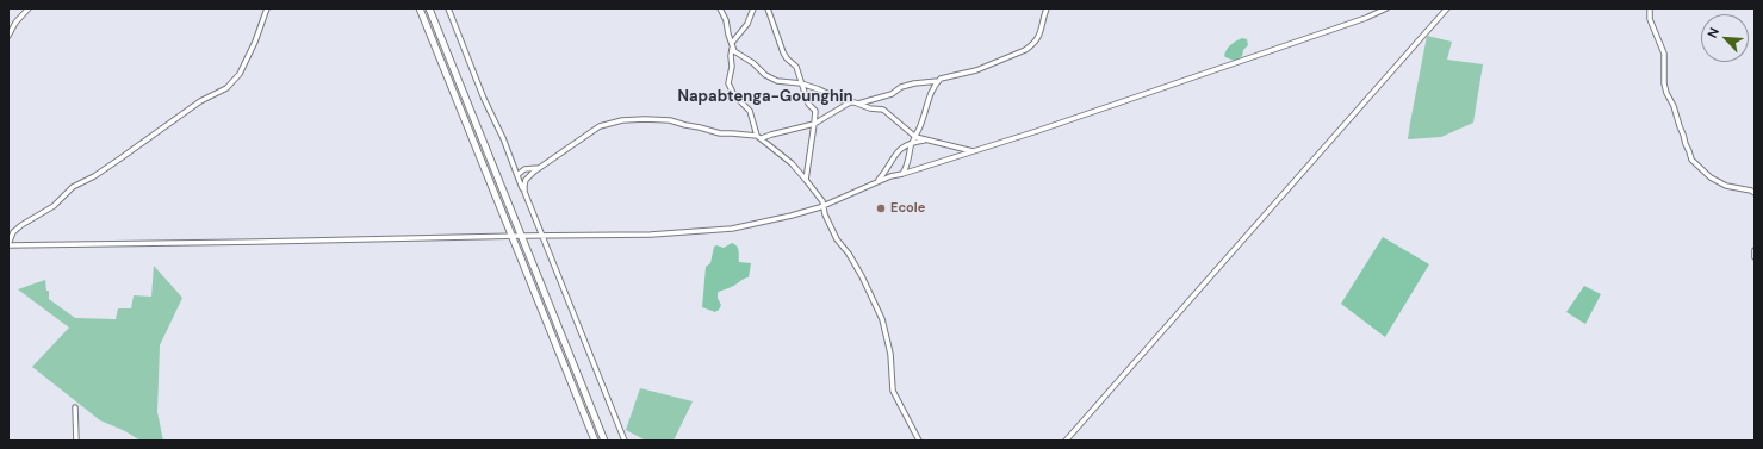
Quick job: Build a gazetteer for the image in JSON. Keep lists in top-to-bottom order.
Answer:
{
  "districts": ["Napabtenga-Gounghin"],
  "places": ["Ecole"],
  "north": "top left"
}
